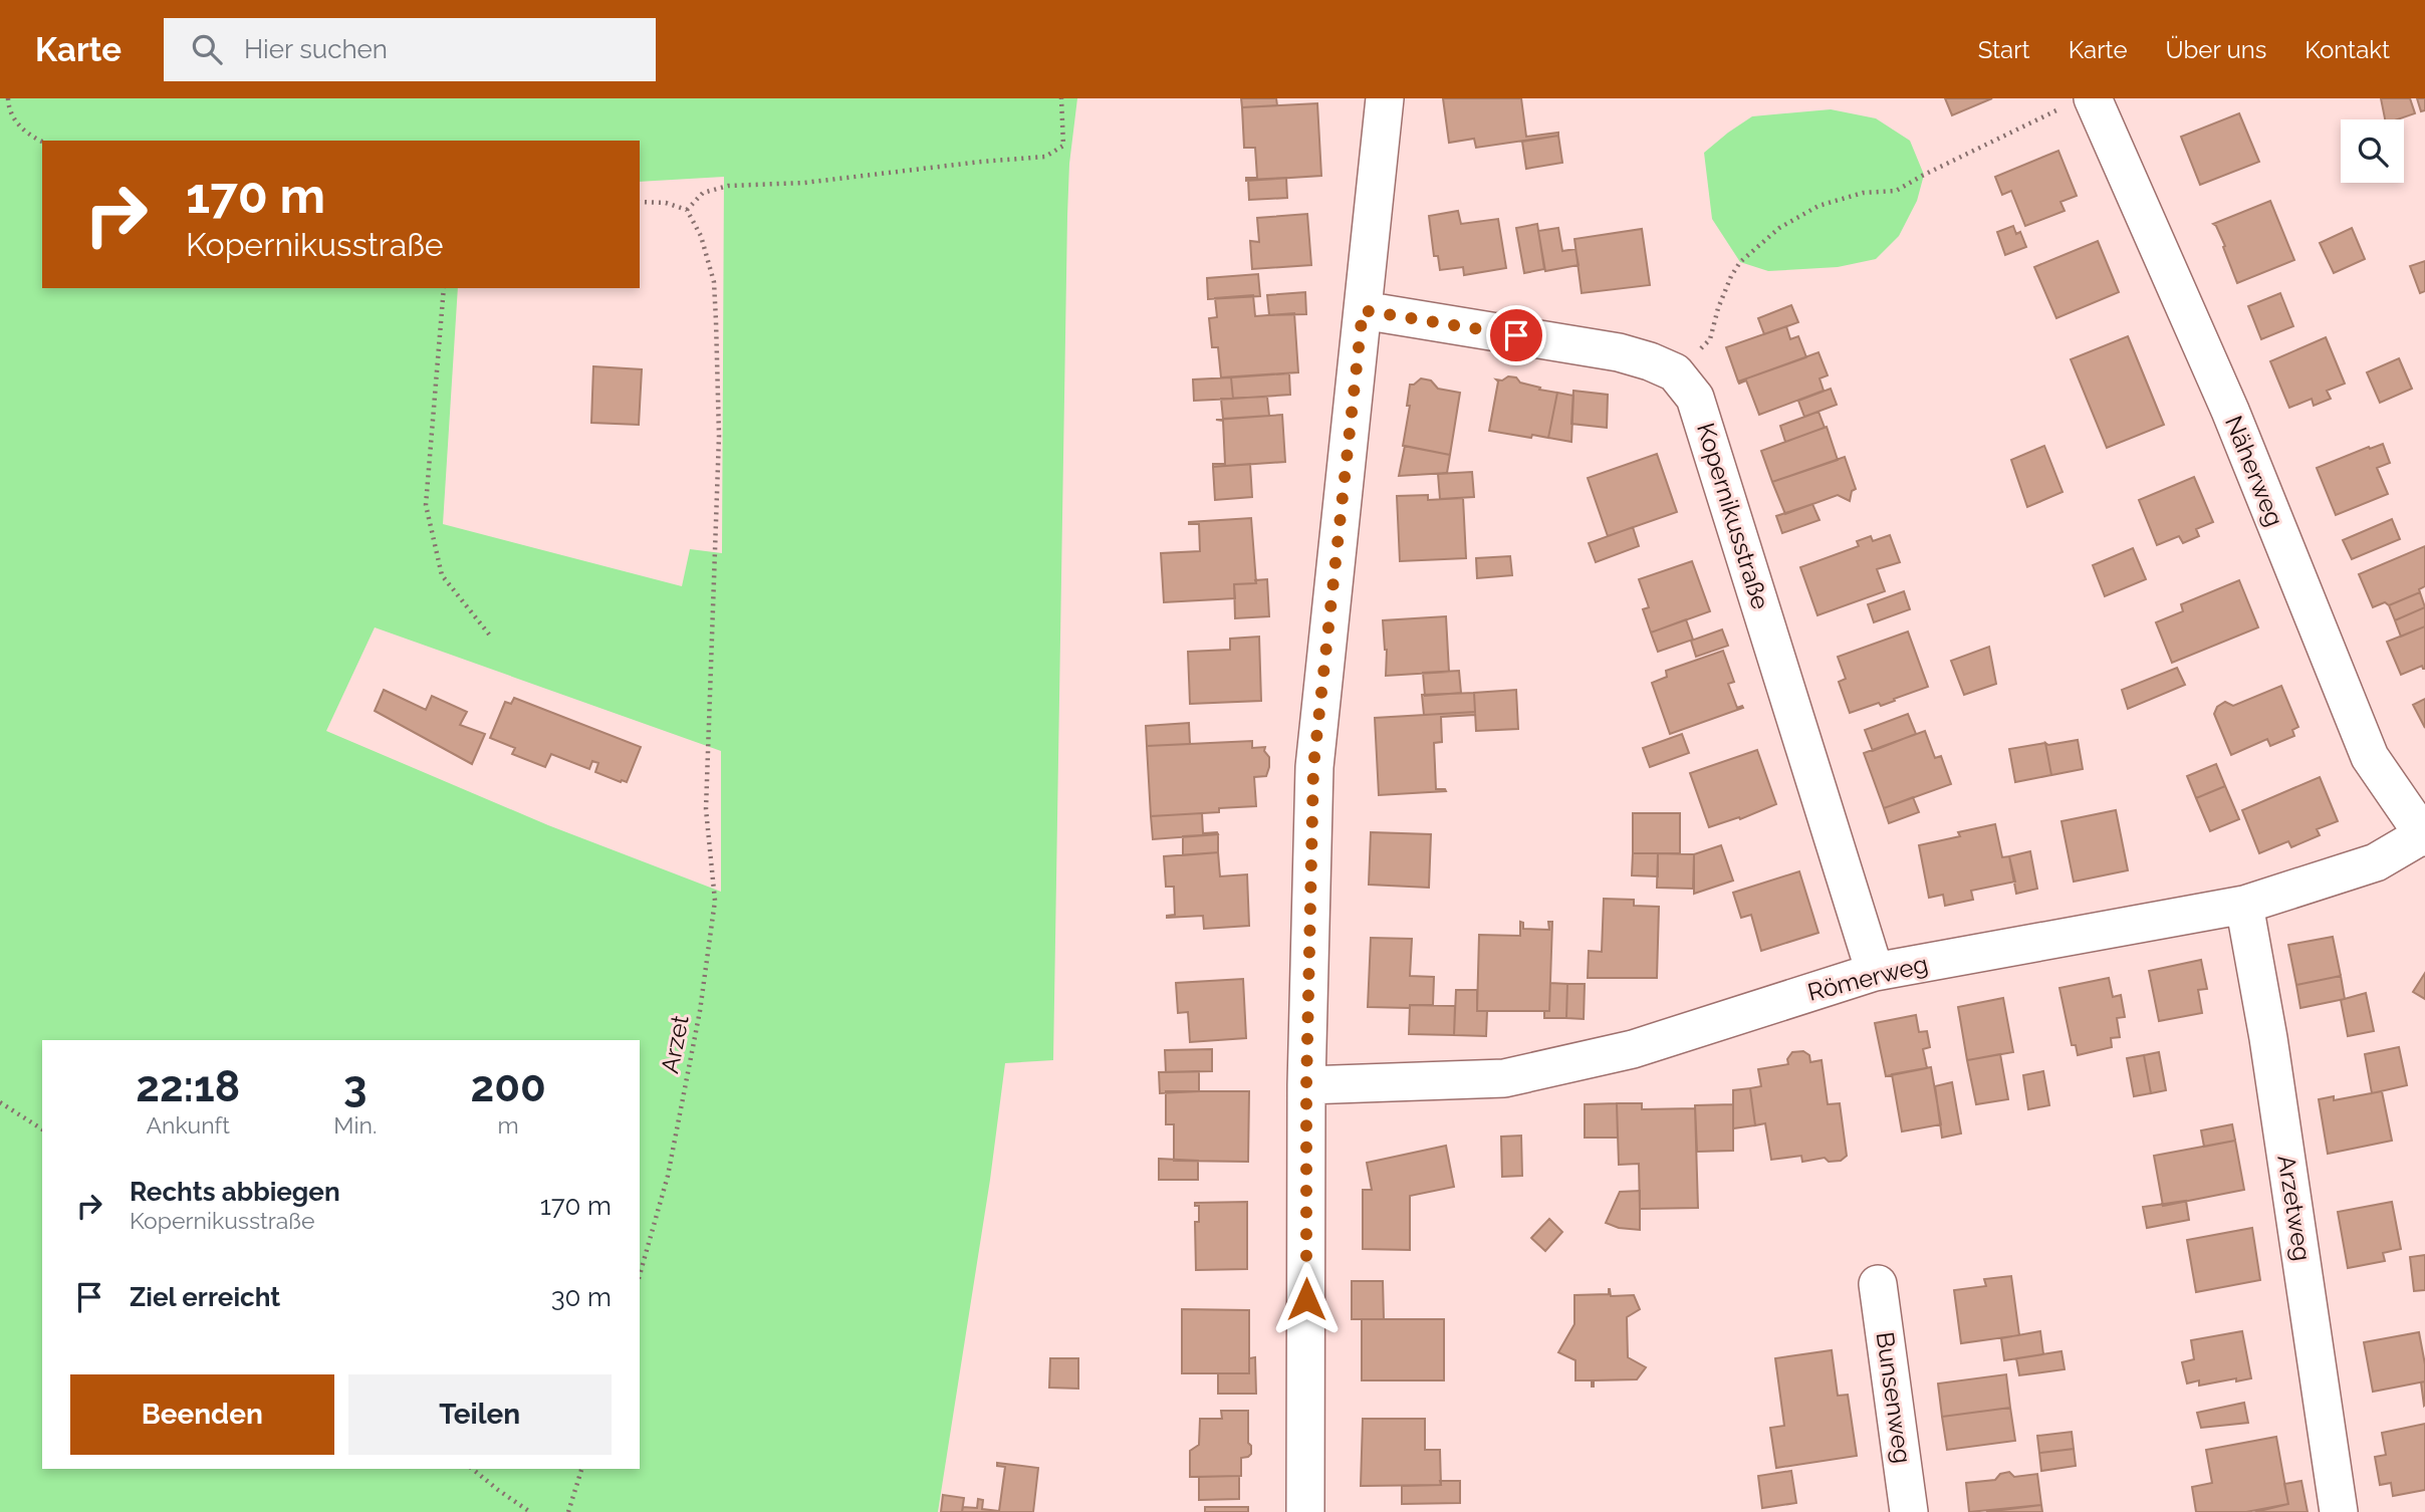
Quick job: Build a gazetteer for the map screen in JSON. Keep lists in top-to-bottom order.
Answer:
{
  "streets": {
    "street": [
      "Näherweg",
      "Kopernikusstraße",
      "Römerweg",
      "Arzetweg",
      "Bunsenweg"
    ],
    "path": ["Arzet"]
  },
  "crossings": [
    ["Näherweg", "Römerweg"],
    ["Kopernikusstraße", "Römerweg"],
    ["Römerweg", "Arzetweg"]
  ],
  "page": {
    "header": "Karte",
    "search": "Hier suchen",
    "nav": [
      "Start",
      "Karte",
      "Über uns",
      "Kontakt"
    ],
    "turn": ["170 m", "Kopernikusstraße"],
    "eta": [
      "22:18",
      "Ankunft",
      "3",
      "Min.",
      "200",
      "m"
    ],
    "list": [
      {
        "name": "Rechts abbiegen",
        "note": "Kopernikusstraße",
        "value": "170 m"
      },
      {
        "name": "Ziel erreicht",
        "value": "30 m"
      }
    ],
    "buttons": ["Beenden", "Teilen"]
  }
}
